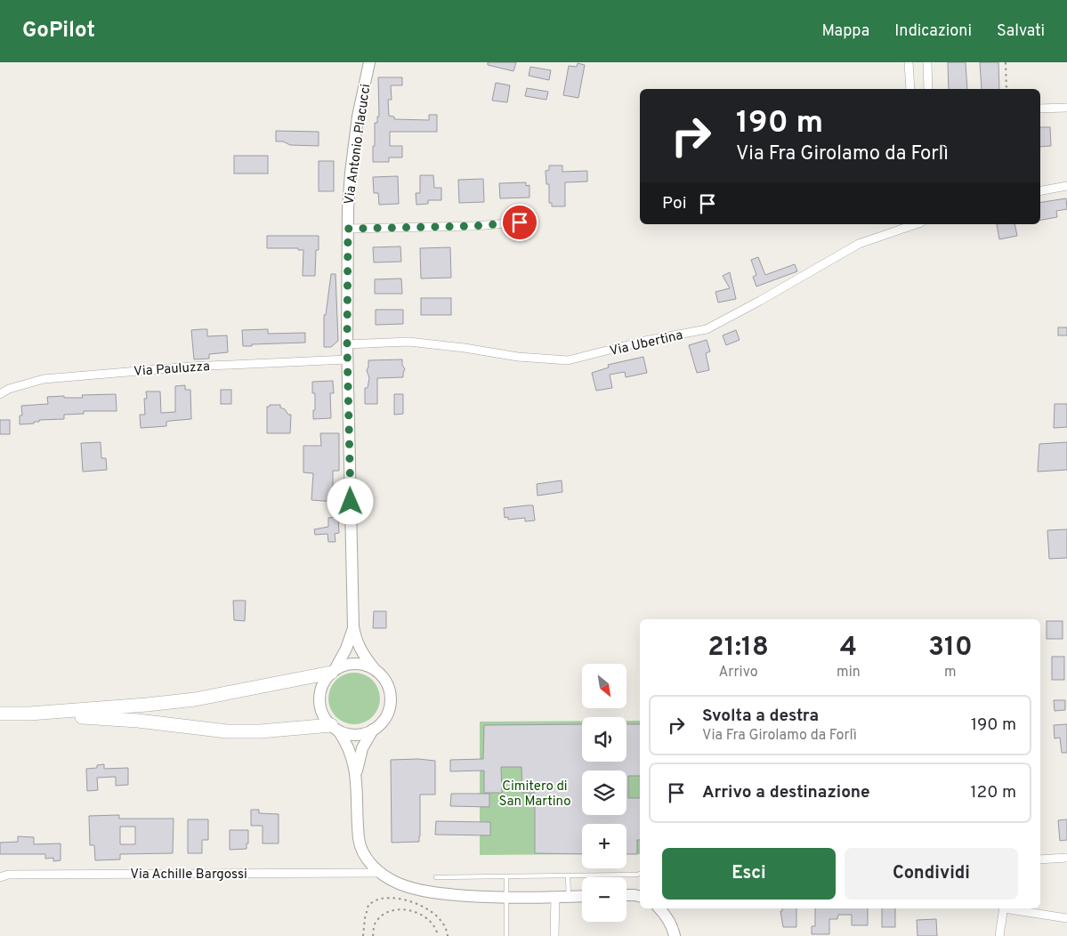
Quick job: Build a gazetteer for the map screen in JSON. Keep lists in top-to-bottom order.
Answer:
{
  "streets": {
    "main road": ["Via Antonio Placucci"],
    "street": ["Via Ubertina", "Via Pauluzza", "Via Achille Bargossi"]
  },
  "crossings": [
    ["Via Antonio Placucci", "Via Ubertina"],
    ["Via Antonio Placucci", "Via Pauluzza"],
    ["Via Antonio Placucci", "Via Achille Bargossi"]
  ],
  "parks": ["Cimitero di San Martino"],
  "north": "bottom right",
  "page": {
    "header": "GoPilot",
    "nav": ["Mappa", "Indicazioni", "Salvati"],
    "turn": ["190 m", "Via Fra Girolamo da Forlì"],
    "then": "Poi",
    "eta": [
      "21:18",
      "Arrivo",
      "4",
      "min",
      "310",
      "m"
    ],
    "map_buttons": ["+", "−"],
    "list": [
      {
        "name": "Svolta a destra",
        "note": "Via Fra Girolamo da Forlì",
        "value": "190 m"
      },
      {
        "name": "Arrivo a destinazione",
        "value": "120 m"
      }
    ],
    "buttons": ["Esci", "Condividi"]
  }
}
